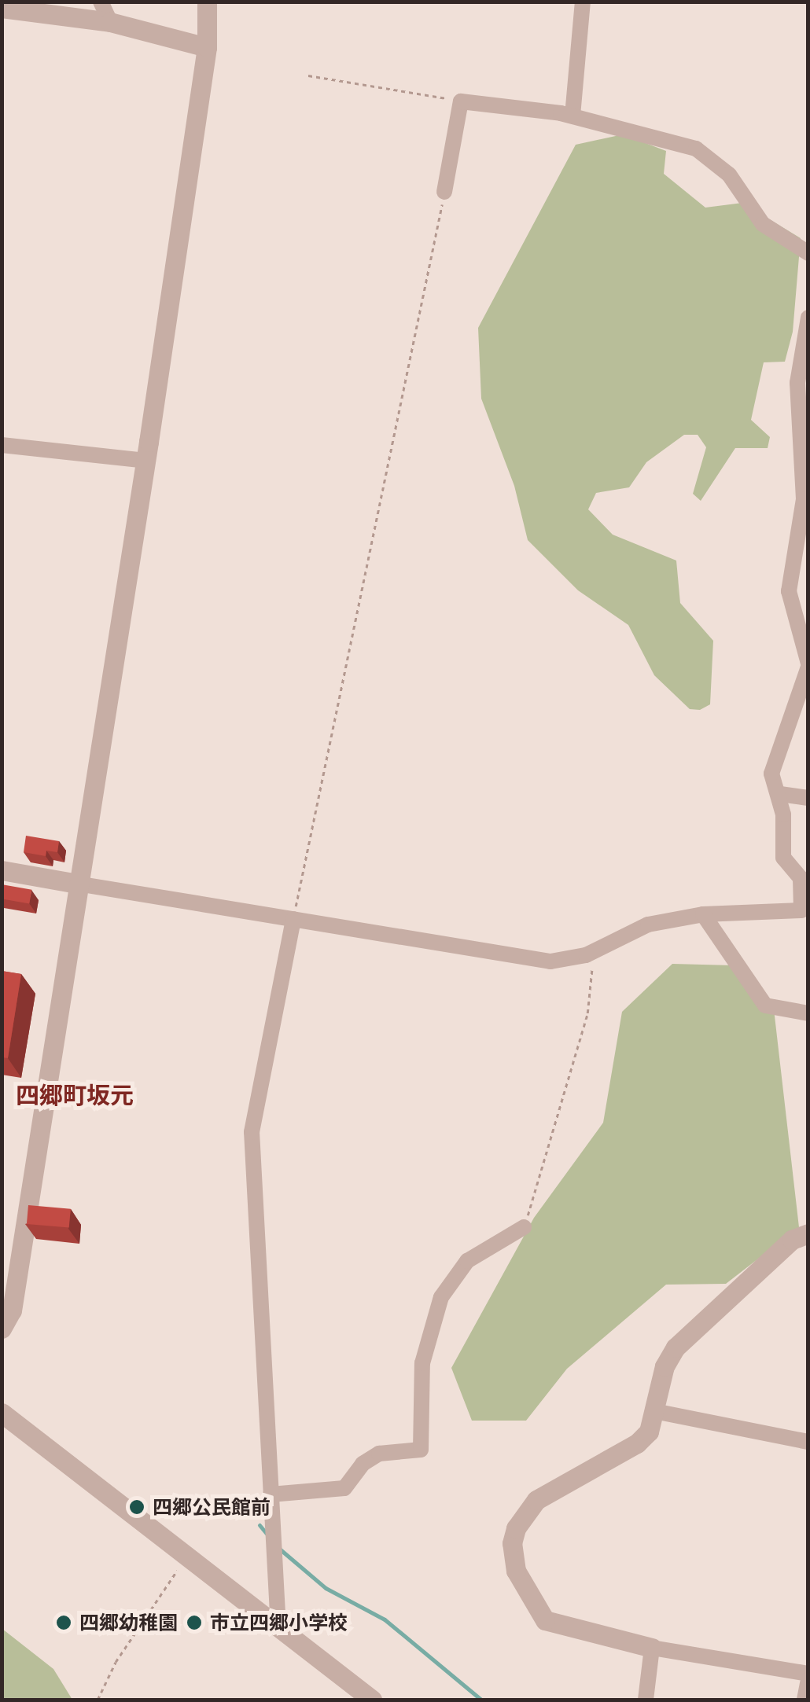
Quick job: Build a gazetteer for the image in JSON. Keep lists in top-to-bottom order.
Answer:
{
  "districts": ["四郷町坂元"],
  "places": ["四郷公民館前", "四郷幼稚園", "市立四郷小学校"]
}
